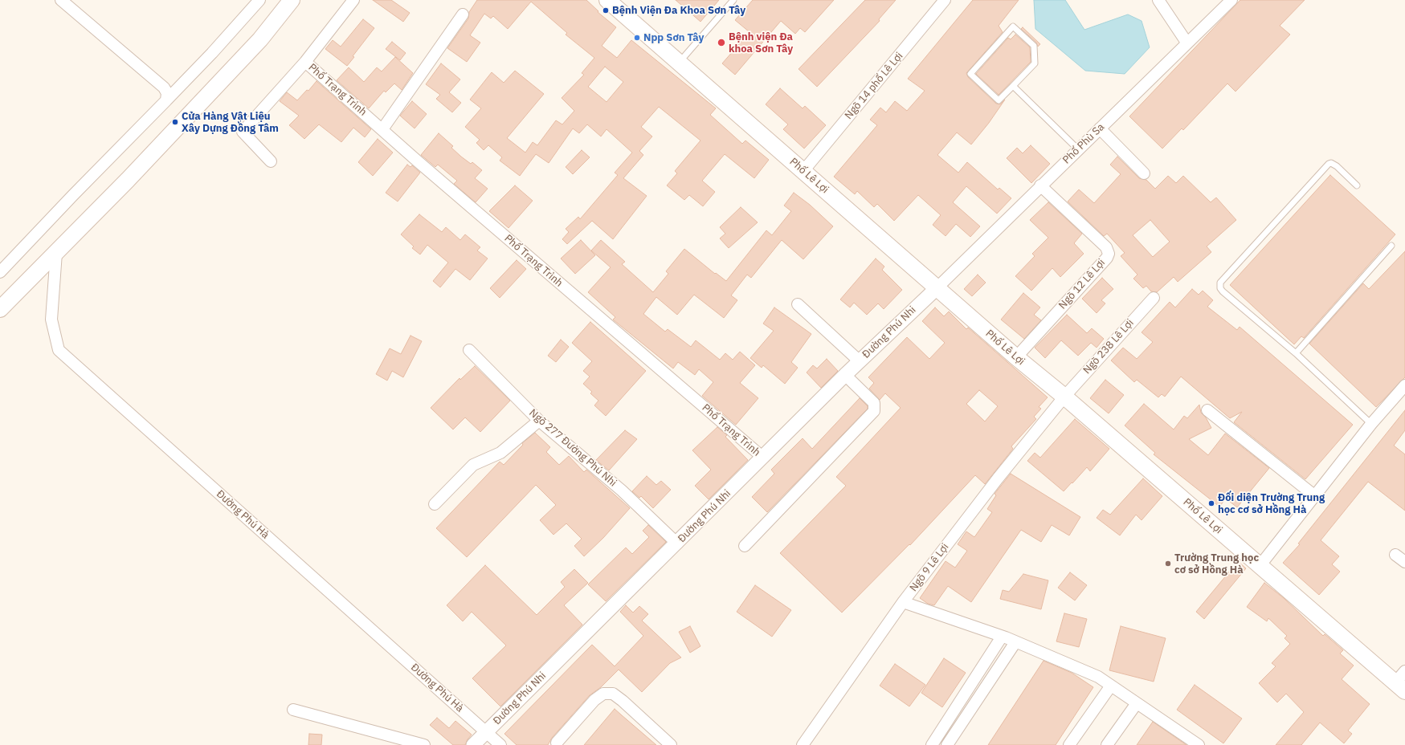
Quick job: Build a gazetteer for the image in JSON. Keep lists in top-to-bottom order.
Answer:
{
  "streets": {
    "main road": ["Phố Lê Lợi"],
    "street": [
      "Ngõ 14 phố Lê Lợi",
      "Phố Trạng Trình",
      "Phố Phù Sa",
      "Ngõ 12 Lê Lợi",
      "Đường Phú Nhi",
      "Ngõ 238 Lê Lợi",
      "Ngõ 277 Đường Phú Nhi",
      "Đường Phú Hà",
      "Ngõ 9 Lê Lợi"
    ]
  },
  "crossings": [
    ["Ngõ 14 phố Lê Lợi", "Phố Lê Lợi"],
    ["Phố Trạng Trình", "Đường Phú Nhi"],
    ["Phố Phù Sa", "Phố Lê Lợi"],
    ["Phố Phù Sa", "Ngõ 12 Lê Lợi"],
    ["Phố Phù Sa", "Đường Phú Nhi"],
    ["Phố Lê Lợi", "Ngõ 12 Lê Lợi"],
    ["Phố Lê Lợi", "Đường Phú Nhi"],
    ["Phố Lê Lợi", "Ngõ 238 Lê Lợi"],
    ["Phố Lê Lợi", "Ngõ 9 Lê Lợi"],
    ["Đường Phú Nhi", "Ngõ 277 Đường Phú Nhi"],
    ["Đường Phú Nhi", "Đường Phú Hà"],
    ["Ngõ 238 Lê Lợi", "Ngõ 9 Lê Lợi"]
  ],
  "places": [
    "Bệnh Viện Đa Khoa Sơn Tây",
    "Npp Sơn Tây",
    "Bệnh viện Đa khoa Sơn Tây",
    "Cửa Hàng Vật Liệu Xây Dựng Đồng Tâm",
    "Đối diện Trường Trung học cơ sở Hồng Hà",
    "Trường Trung học cơ sở Hồng Hà"
  ]
}
